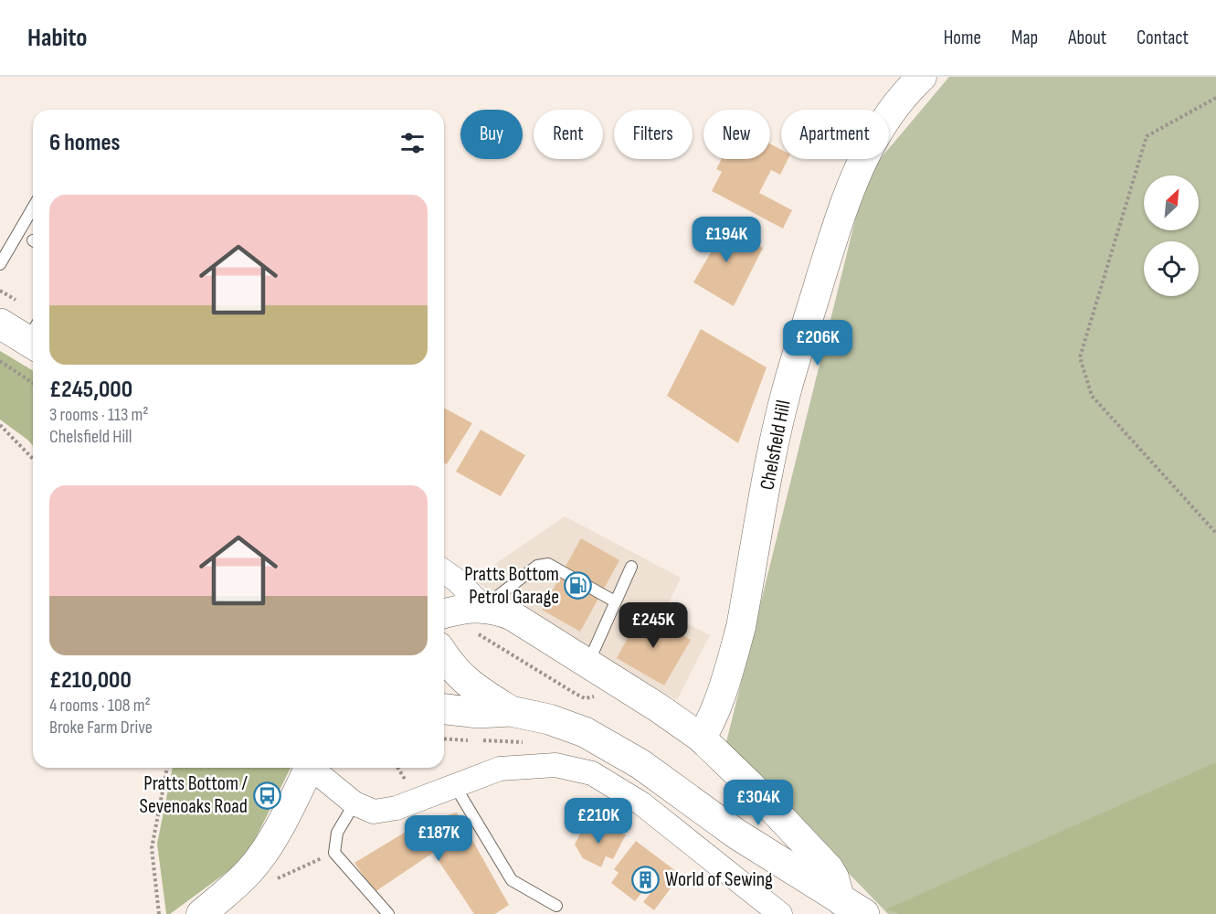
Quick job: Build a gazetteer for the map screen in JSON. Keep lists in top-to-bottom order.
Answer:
{
  "streets": {
    "street": ["Chelsfield Hill"]
  },
  "places": {
    "fuel station": ["Pratts Bottom Petrol Garage"],
    "bus stop": ["Pratts Bottom / Sevenoaks Road"],
    "building": ["World of Sewing"]
  },
  "north": "top right",
  "page": {
    "header": "Habito",
    "nav": [
      "Home",
      "Map",
      "About",
      "Contact"
    ],
    "chip": [
      "Buy",
      "Rent",
      "Filters",
      "New",
      "Apartment"
    ],
    "heading": "6 homes",
    "list": [
      {
        "name": "£245,000",
        "note": "3 rooms · 113 m² · Chelsfield Hill"
      },
      {
        "name": "£210,000",
        "note": "4 rooms · 108 m² · Broke Farm Drive"
      }
    ],
    "price": [
      "£194K",
      "£206K",
      "£245K",
      "£304K",
      "£210K",
      "£187K"
    ]
  }
}
